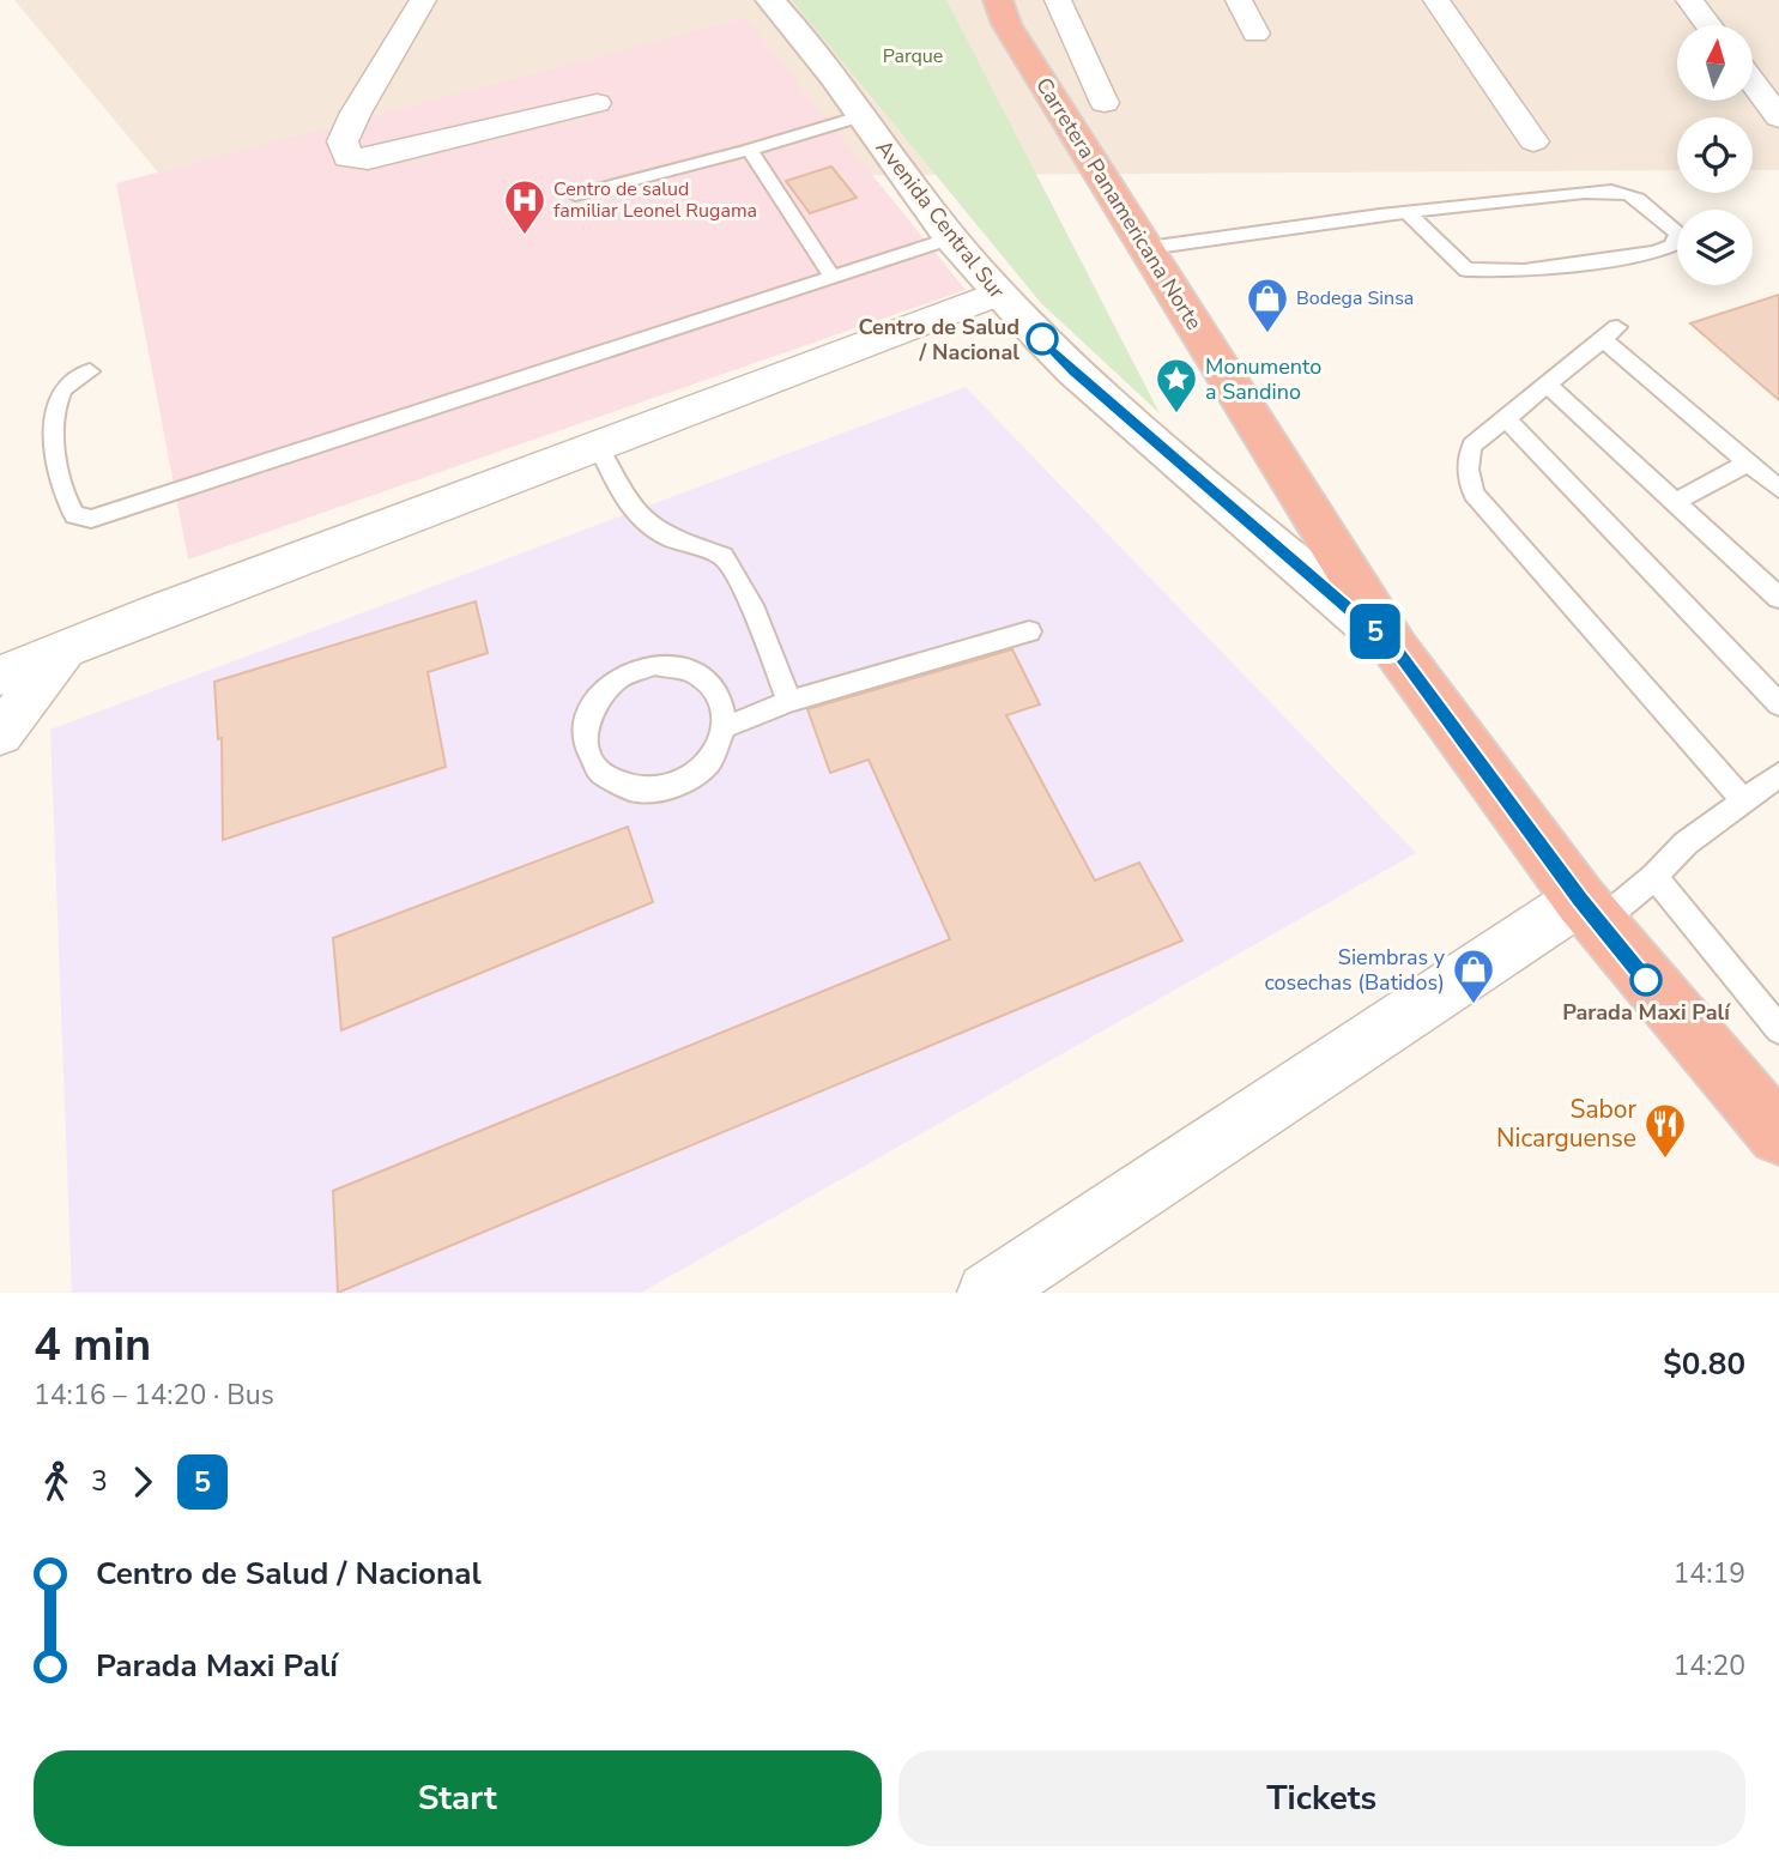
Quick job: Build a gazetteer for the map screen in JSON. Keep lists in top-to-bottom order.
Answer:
{
  "streets": {
    "highway": ["Carretera Panamericana Norte"],
    "street": ["Avenida Central Sur"]
  },
  "crossings": [
    ["Carretera Panamericana Norte", "Avenida Central Sur"]
  ],
  "parks": ["Parque"],
  "places": {
    "hospital": ["Centro de salud familiar Leonel Rugama"],
    "shop": ["Bodega Sinsa", "Siembras y cosechas (Batidos)"],
    "other": ["Centro de Salud / Nacional", "Parada Maxi Palí"],
    "place": ["Monumento a Sandino"],
    "restaurant": ["Sabor Nicarguense"]
  },
  "lines": ["bus line 5"],
  "north": "top",
  "page": {
    "on_map": "5",
    "heading": ["4 min", "14:16 – 14:20 · Bus", "$0.80"],
    "legs": ["3", "5"],
    "list": [
      {
        "name": "Centro de Salud / Nacional",
        "value": "14:19"
      },
      {
        "name": "Parada Maxi Palí",
        "value": "14:20"
      }
    ],
    "buttons": ["Start", "Tickets"]
  }
}
